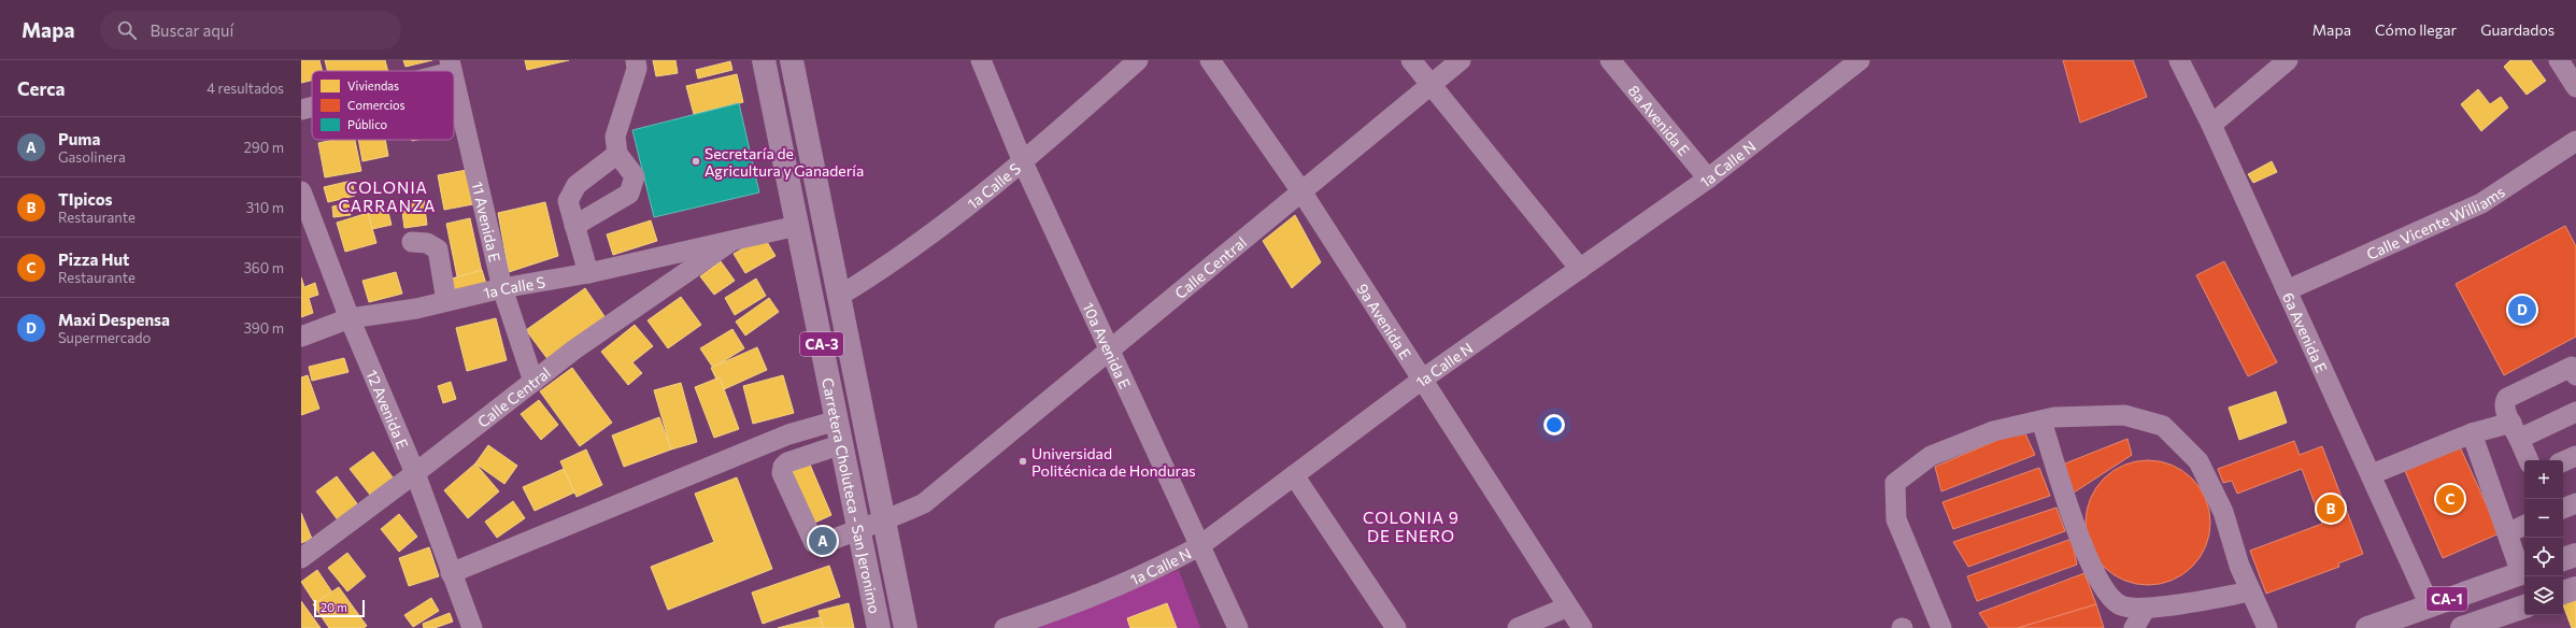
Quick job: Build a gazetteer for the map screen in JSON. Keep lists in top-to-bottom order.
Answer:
{
  "streets": {
    "highway": ["CA-3", "Carretera Choluteca - San Jeronimo", "CA-1"],
    "street": [
      "8a Avenida E",
      "1a Calle N",
      "1a Calle S",
      "Calle Vicente Williams",
      "11 Avenida E",
      "Calle Central",
      "9a Avenida E",
      "6a Avenida E",
      "10a Avenida E",
      "12 Avenida E"
    ]
  },
  "crossings": [
    ["8a Avenida E", "1a Calle N"],
    ["1a Calle N", "9a Avenida E"],
    ["1a Calle N", "10a Avenida E"],
    ["1a Calle S", "11 Avenida E"],
    ["1a Calle S", "Calle Central"],
    ["1a Calle S", "10a Avenida E"],
    ["1a Calle S", "12 Avenida E"],
    ["1a Calle S", "Carretera Choluteca - San Jeronimo"],
    ["Calle Vicente Williams", "6a Avenida E"],
    ["11 Avenida E", "Calle Central"],
    ["Calle Central", "9a Avenida E"],
    ["Calle Central", "10a Avenida E"],
    ["Calle Central", "12 Avenida E"],
    ["Calle Central", "Carretera Choluteca - San Jeronimo"],
    ["6a Avenida E", "CA-1"]
  ],
  "districts": ["COLONIA CARRANZA", "COLONIA 9 DE ENERO"],
  "places": ["Secretaría de Agricultura y Ganadería", "Universidad Politécnica de Honduras"],
  "legend": ["Viviendas", "Comercios", "Público"],
  "scale_bar": "20 m",
  "page": {
    "header": "Mapa",
    "search": "Buscar aquí",
    "nav": ["Mapa", "Cómo llegar", "Guardados"],
    "heading": ["Cerca", "4 resultados"],
    "list": [
      {
        "mark": "A",
        "name": "Puma",
        "note": "Gasolinera",
        "value": "290 m"
      },
      {
        "mark": "B",
        "name": "TIpicos",
        "note": "Restaurante",
        "value": "310 m"
      },
      {
        "mark": "C",
        "name": "Pizza Hut",
        "note": "Restaurante",
        "value": "360 m"
      },
      {
        "mark": "D",
        "name": "Maxi Despensa",
        "note": "Supermercado",
        "value": "390 m"
      }
    ],
    "pins": [
      "D",
      "C",
      "B",
      "A"
    ],
    "map_buttons": ["+", "−"],
    "scale": "20 m"
  }
}
